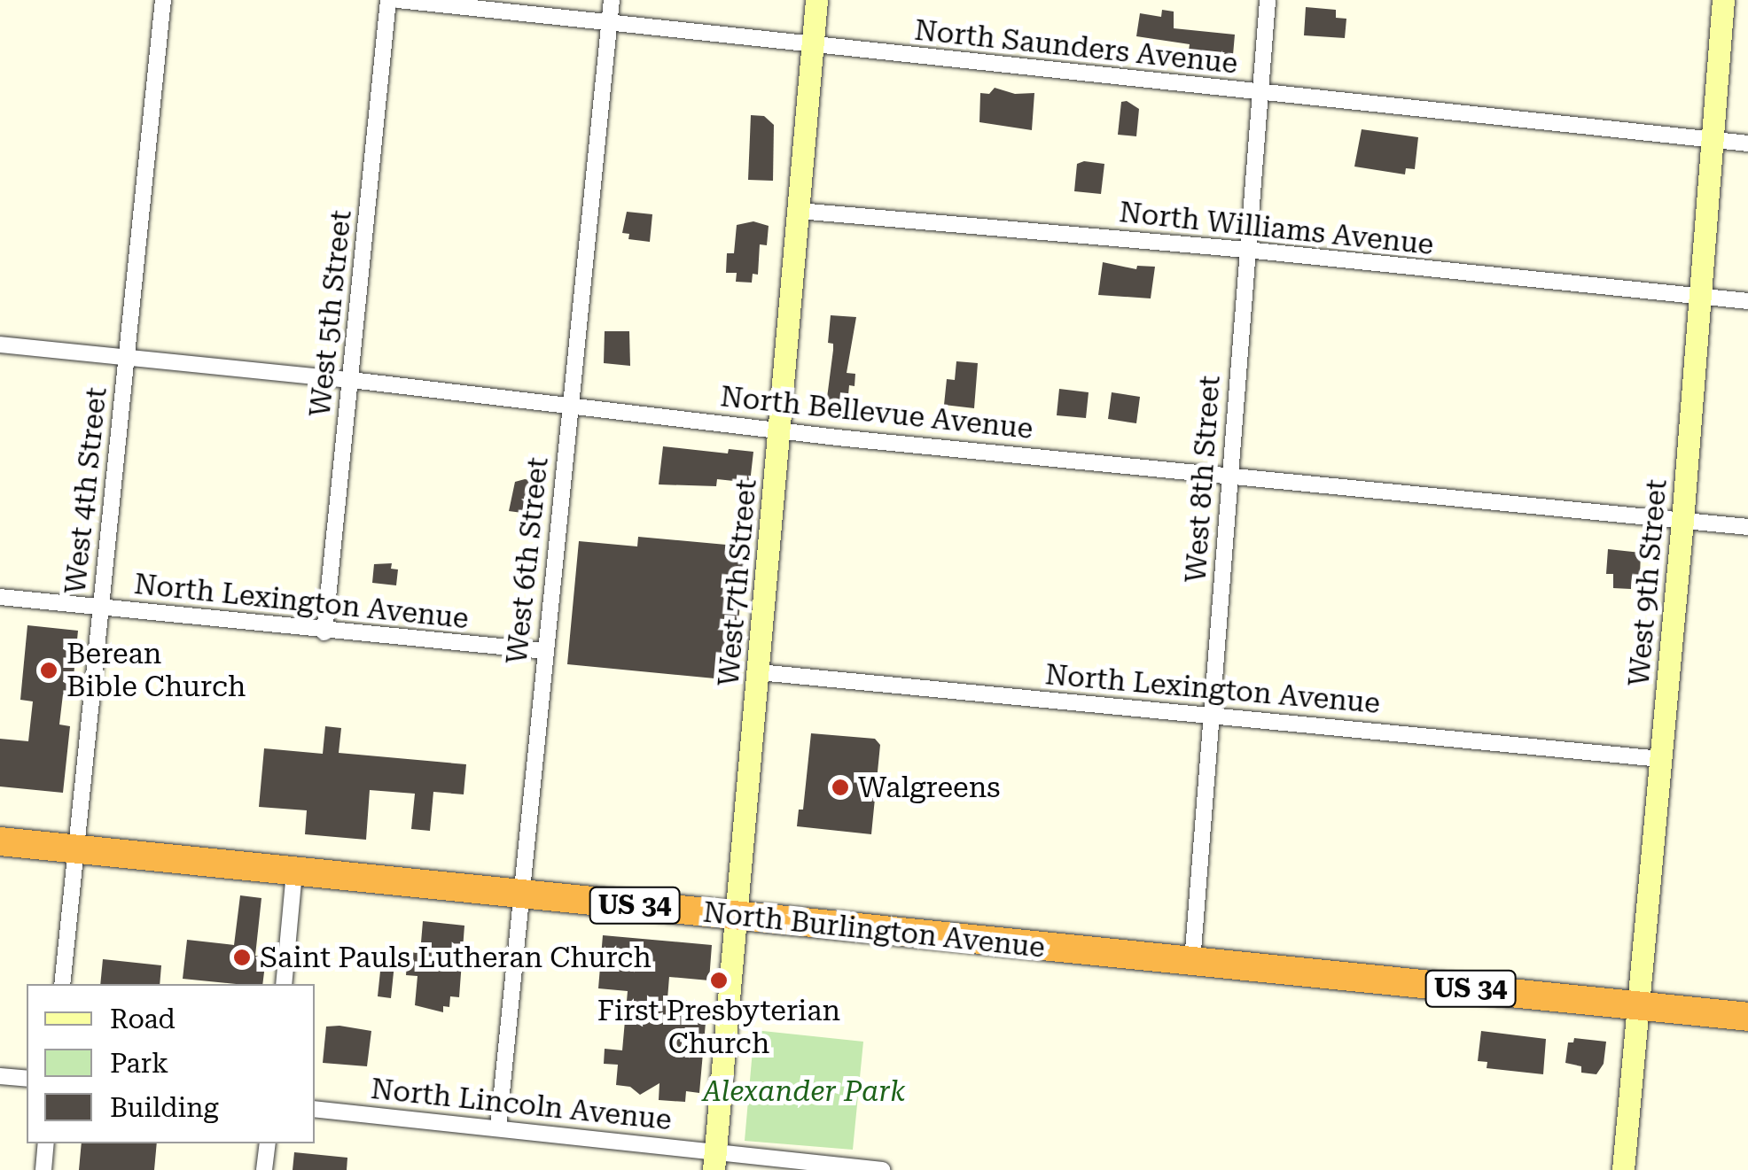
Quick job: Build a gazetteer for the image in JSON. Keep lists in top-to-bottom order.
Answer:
{
  "streets": {
    "highway": ["US 34", "North Burlington Avenue"],
    "street": [
      "North Saunders Avenue",
      "North Williams Avenue",
      "West 5th Street",
      "North Bellevue Avenue",
      "West 8th Street",
      "West 4th Street",
      "West 6th Street",
      "West 7th Street",
      "West 9th Street",
      "North Lexington Avenue",
      "North Lincoln Avenue"
    ]
  },
  "crossings": [
    ["North Saunders Avenue", "West 8th Street"],
    ["North Saunders Avenue", "West 6th Street"],
    ["North Saunders Avenue", "West 7th Street"],
    ["North Saunders Avenue", "West 9th Street"],
    ["North Williams Avenue", "West 8th Street"],
    ["North Williams Avenue", "West 7th Street"],
    ["North Williams Avenue", "West 9th Street"],
    ["West 5th Street", "North Bellevue Avenue"],
    ["West 5th Street", "North Lexington Avenue"],
    ["North Bellevue Avenue", "West 8th Street"],
    ["North Bellevue Avenue", "West 4th Street"],
    ["North Bellevue Avenue", "West 6th Street"],
    ["North Bellevue Avenue", "West 7th Street"],
    ["North Bellevue Avenue", "West 9th Street"],
    ["West 8th Street", "North Lexington Avenue"],
    ["West 8th Street", "North Burlington Avenue"],
    ["West 4th Street", "North Lexington Avenue"],
    ["West 4th Street", "North Burlington Avenue"],
    ["West 6th Street", "North Lexington Avenue"],
    ["West 6th Street", "North Burlington Avenue"],
    ["West 6th Street", "North Lincoln Avenue"],
    ["West 7th Street", "North Lexington Avenue"],
    ["West 7th Street", "North Burlington Avenue"],
    ["West 7th Street", "North Lincoln Avenue"],
    ["West 9th Street", "North Lexington Avenue"],
    ["West 9th Street", "North Burlington Avenue"]
  ],
  "parks": ["Alexander Park"],
  "places": [
    "Berean Bible Church",
    "Walgreens",
    "Saint Pauls Lutheran Church",
    "First Presbyterian Church"
  ],
  "legend": ["Road", "Park", "Building"]
}
